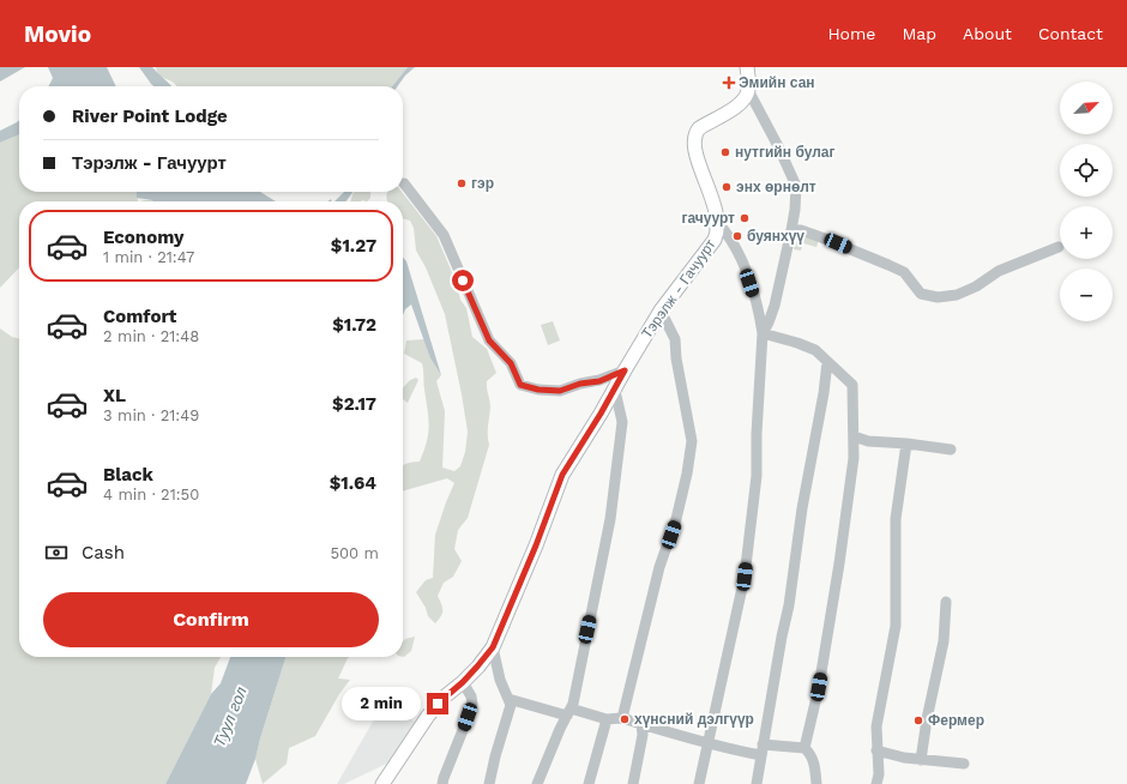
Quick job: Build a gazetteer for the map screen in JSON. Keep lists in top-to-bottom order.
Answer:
{
  "streets": {
    "main road": ["Тэрэлж - Гачуурт"]
  },
  "water": ["Туул гол"],
  "places": {
    "health": ["Эмийн сан"],
    "other": [
      "нутгийн булаг",
      "гэр",
      "энх өрнөлт",
      "гачуурт",
      "буянхүү",
      "хүнсний дэлгүүр",
      "Фермер"
    ]
  },
  "north": "top right",
  "page": {
    "header": "Movio",
    "nav": [
      "Home",
      "Map",
      "About",
      "Contact"
    ],
    "map_buttons": ["+", "−"],
    "banner": ["River Point Lodge", "Тэрэлж - Гачуурт"],
    "list": [
      {
        "name": "Economy",
        "note": "1 min · 21:47",
        "value": "$1.27"
      },
      {
        "name": "Comfort",
        "note": "2 min · 21:48",
        "value": "$1.72"
      },
      {
        "name": "XL",
        "note": "3 min · 21:49",
        "value": "$2.17"
      },
      {
        "name": "Black",
        "note": "4 min · 21:50",
        "value": "$1.64"
      }
    ],
    "pay": ["Cash", "500 m"],
    "buttons": "Confirm",
    "bubble": "2 min"
  }
}
